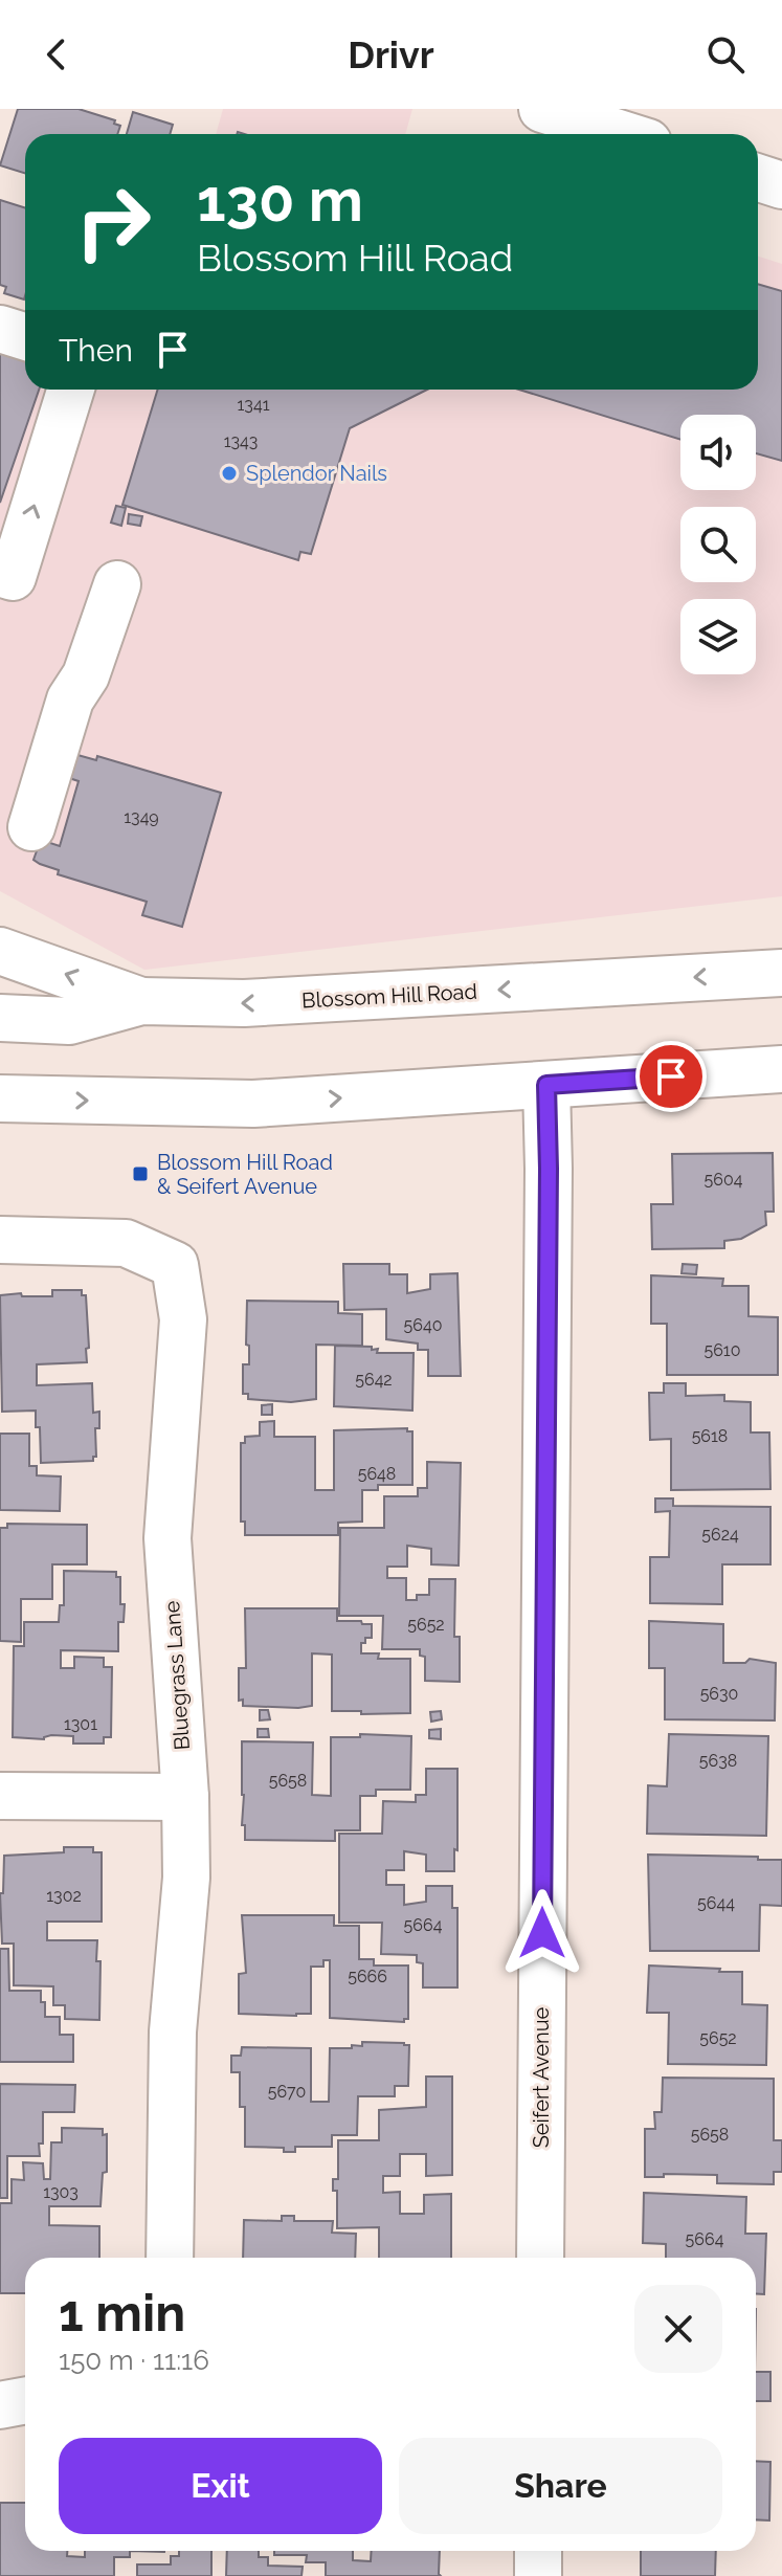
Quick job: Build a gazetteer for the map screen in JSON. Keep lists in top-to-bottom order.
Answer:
{
  "streets": {
    "street": ["Blossom Hill Road", "Bluegrass Lane", "Seifert Avenue"]
  },
  "places": {
    "other": ["Splendor Nails"],
    "transit": ["Blossom Hill Road & Seifert Avenue"]
  },
  "house_numbers": [
    "1341",
    "1343",
    "1349",
    "5604",
    "5640",
    "5610",
    "5642",
    "5618",
    "5648",
    "5624",
    "5652",
    "5630",
    "1301",
    "5638",
    "5658",
    "1302",
    "5644",
    "5664",
    "5666",
    "5652",
    "5670",
    "5658",
    "1303",
    "5664"
  ],
  "page": {
    "header": "Drivr",
    "turn": ["130 m", "Blossom Hill Road"],
    "then": "Then",
    "heading": ["1 min", "150 m · 11:16"],
    "buttons": ["Exit", "Share"]
  }
}
